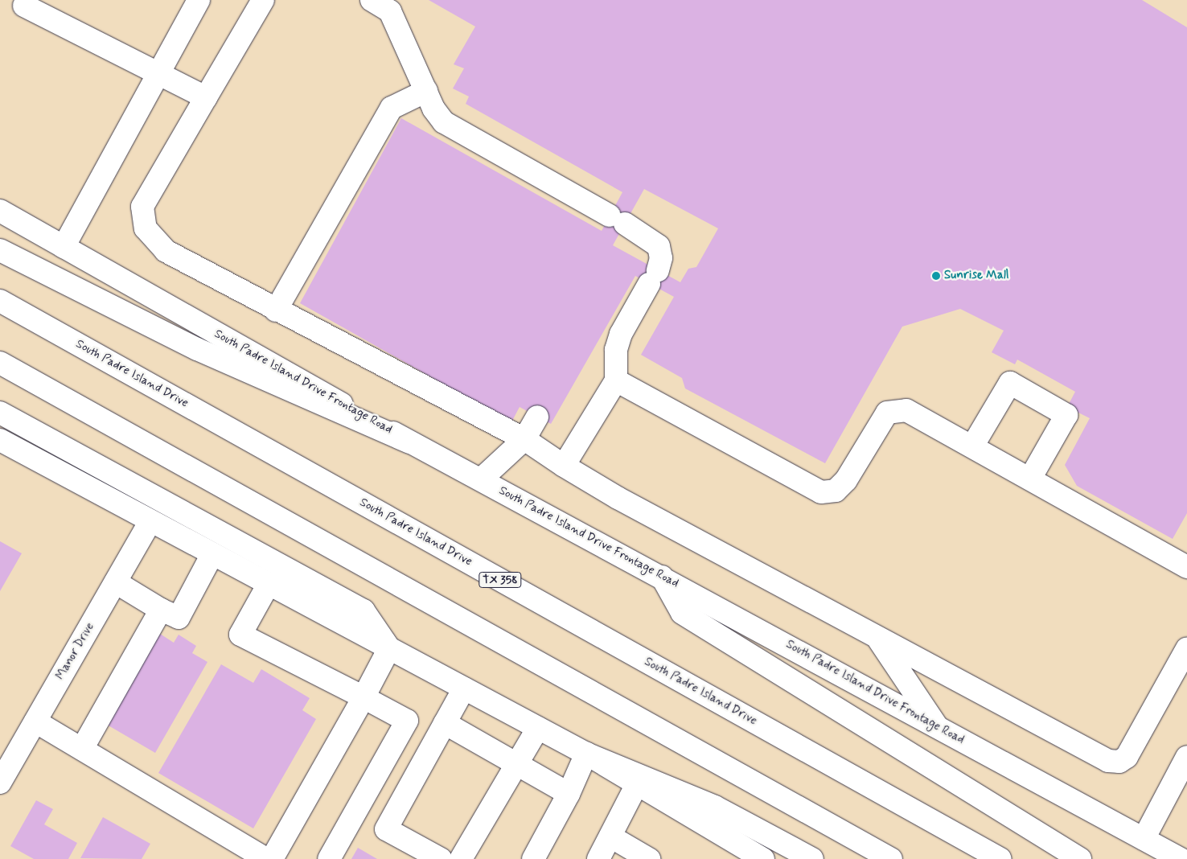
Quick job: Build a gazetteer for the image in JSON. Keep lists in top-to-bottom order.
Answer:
{
  "streets": {
    "main road": [
      "South Padre Island Drive",
      "South Padre Island Drive Frontage Road",
      "TX 358",
      "Manor Drive"
    ]
  },
  "places": ["Sunrise Mall"]
}
